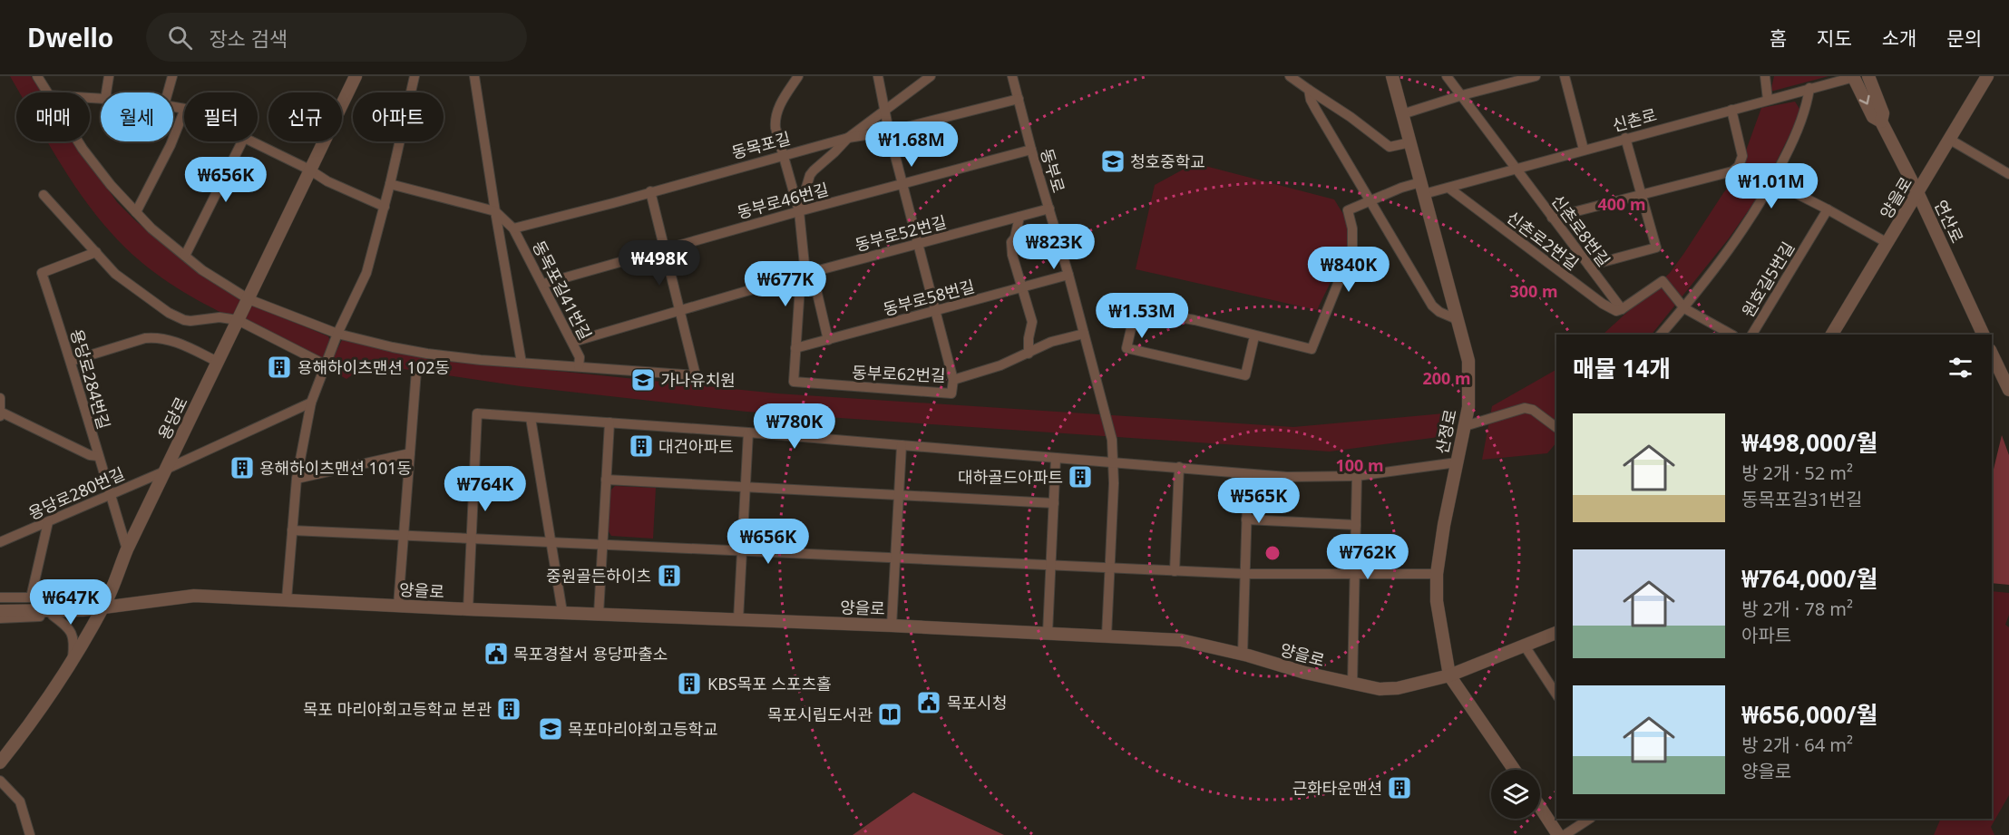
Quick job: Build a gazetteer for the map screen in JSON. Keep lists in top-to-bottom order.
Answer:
{
  "streets": {
    "street": [
      "신촌로",
      "동목포길",
      "동부로",
      "양을로",
      "동부로46번길",
      "연산로",
      "신촌로8번길",
      "동부로52번길",
      "신촌로2번길",
      "원호길5번길",
      "동목포길41번길",
      "동부로58번길",
      "동부로62번길",
      "용당로284번길",
      "용당로",
      "산정로",
      "용당로280번길"
    ]
  },
  "crossings": [
    ["신촌로", "연산로"],
    ["신촌로", "신촌로8번길"],
    ["신촌로", "신촌로2번길"],
    ["신촌로", "산정로"],
    ["동목포길", "동부로"],
    ["동목포길", "동목포길41번길"],
    ["동부로", "양을로"],
    ["동부로", "동부로46번길"],
    ["동부로", "동부로52번길"],
    ["동부로", "동부로58번길"],
    ["동부로", "동부로62번길"],
    ["양을로", "연산로"],
    ["양을로", "용당로"],
    ["양을로", "산정로"],
    ["동부로46번길", "동목포길41번길"],
    ["신촌로8번길", "신촌로2번길"],
    ["동부로52번길", "동목포길41번길"],
    ["동부로58번길", "동부로62번길"],
    ["용당로284번길", "용당로"],
    ["용당로284번길", "용당로280번길"],
    ["용당로", "용당로280번길"]
  ],
  "places": {
    "school or university": ["청호중학교", "가나유치원", "목포마리아회고등학교"],
    "building": [
      "용해하이츠맨션 102동",
      "대건아파트",
      "용해하이츠맨션 101동",
      "대하골드아파트",
      "중원골든하이츠",
      "KBS목포 스포츠홀",
      "목포 마리아회고등학교 본관",
      "근화타운맨션"
    ],
    "public building": ["목포경찰서 용당파출소", "목포시청"],
    "library": ["목포시립도서관"]
  },
  "page": {
    "header": "Dwello",
    "search": "장소 검색",
    "nav": [
      "홈",
      "지도",
      "소개",
      "문의"
    ],
    "chip": [
      "매매",
      "월세",
      "필터",
      "신규",
      "아파트"
    ],
    "price": [
      "₩1.68M",
      "₩656K",
      "₩1.01M",
      "₩823K",
      "₩498K",
      "₩840K",
      "₩677K",
      "₩1.53M",
      "₩780K",
      "₩764K",
      "₩565K",
      "₩656K",
      "₩762K",
      "₩647K"
    ],
    "heading": "매물 14개",
    "list": [
      {
        "name": "₩498,000/월",
        "note": "방 2개 · 52 m² · 동목포길31번길"
      },
      {
        "name": "₩764,000/월",
        "note": "방 2개 · 78 m² · 아파트"
      },
      {
        "name": "₩656,000/월",
        "note": "방 2개 · 64 m² · 양을로"
      }
    ]
  },
  "rings": [
    "400 m",
    "300 m",
    "200 m",
    "100 m"
  ]
}
